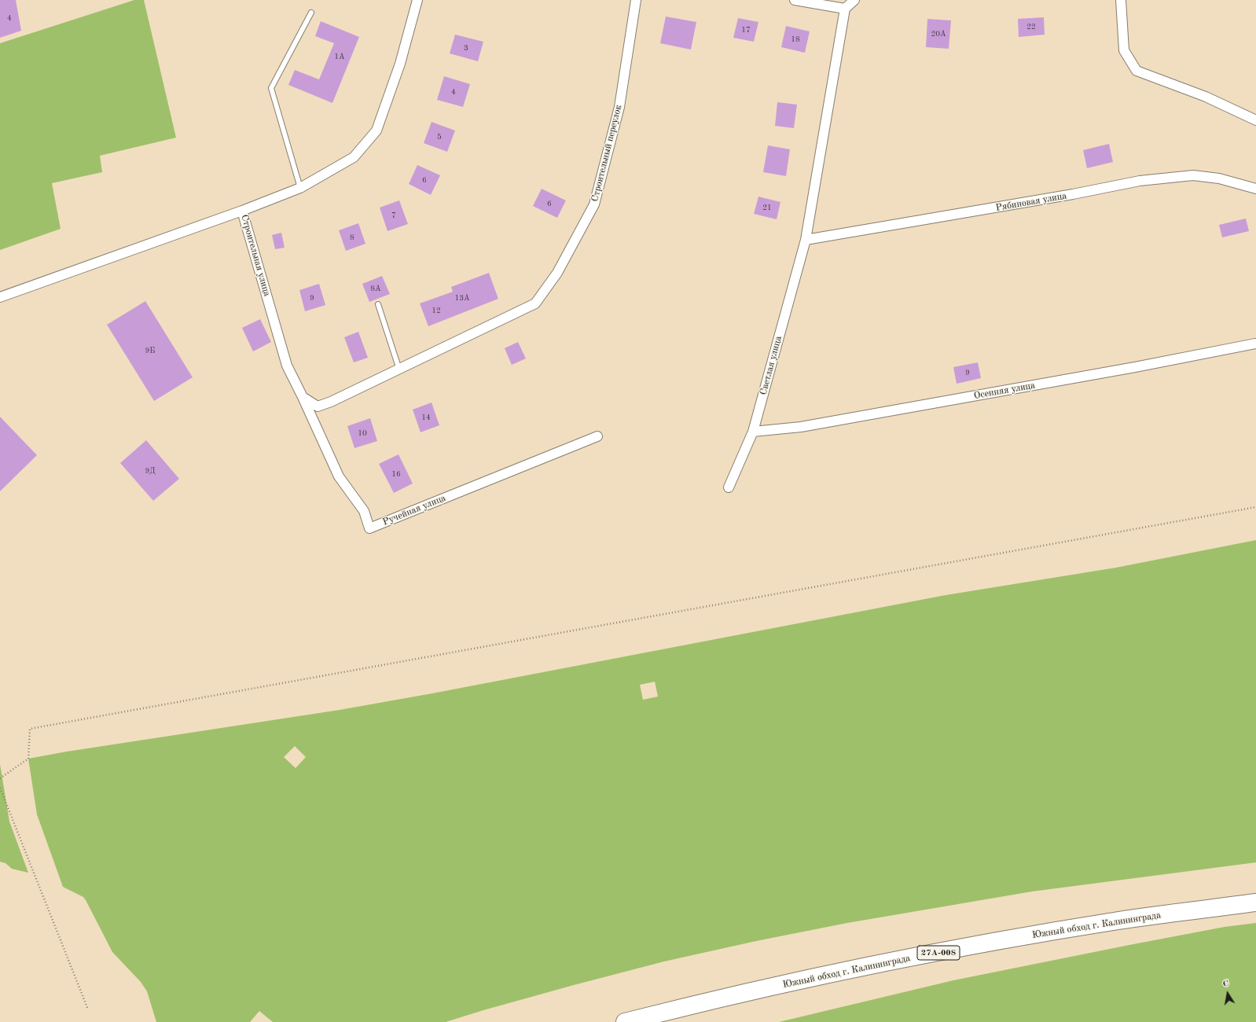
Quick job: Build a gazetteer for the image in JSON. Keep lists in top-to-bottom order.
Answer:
{
  "streets": {
    "highway": ["Южный обход г. Калининграда", "27А-008"],
    "street": [
      "Строительный переулок",
      "Рябиновая улица",
      "Строительная улица",
      "Светлая улица",
      "Осенняя улица",
      "Ручейная улица"
    ]
  },
  "crossings": [
    ["Рябиновая улица", "Светлая улица"],
    ["Строительная улица", "Ручейная улица"],
    ["Светлая улица", "Осенняя улица"]
  ],
  "house_numbers": [
    "4",
    "22",
    "17",
    "20А",
    "18",
    "3",
    "1А",
    "4",
    "5",
    "6",
    "6",
    "21",
    "7",
    "8",
    "8А",
    "9",
    "13А",
    "12",
    "9Б",
    "9",
    "14",
    "10",
    "9Д",
    "16"
  ],
  "north": "top"
}
